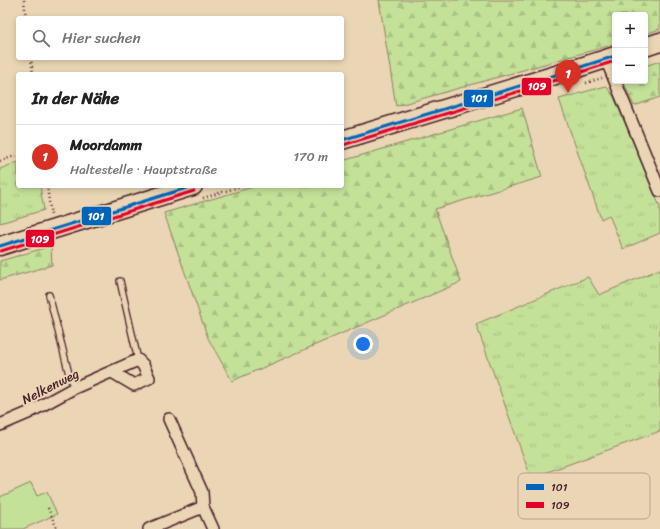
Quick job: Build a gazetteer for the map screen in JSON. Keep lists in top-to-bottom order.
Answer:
{
  "streets": {
    "street": ["Nelkenweg"]
  },
  "lines": ["transit line 101", "transit line 109"],
  "legend": ["101", "109"],
  "page": {
    "map_buttons": ["+", "−"],
    "search": "Hier suchen",
    "pins": "1",
    "heading": "In der Nähe",
    "list": [
      {
        "mark": "1",
        "name": "Moordamm",
        "note": "Haltestelle · Hauptstraße",
        "value": "170 m"
      }
    ]
  }
}
